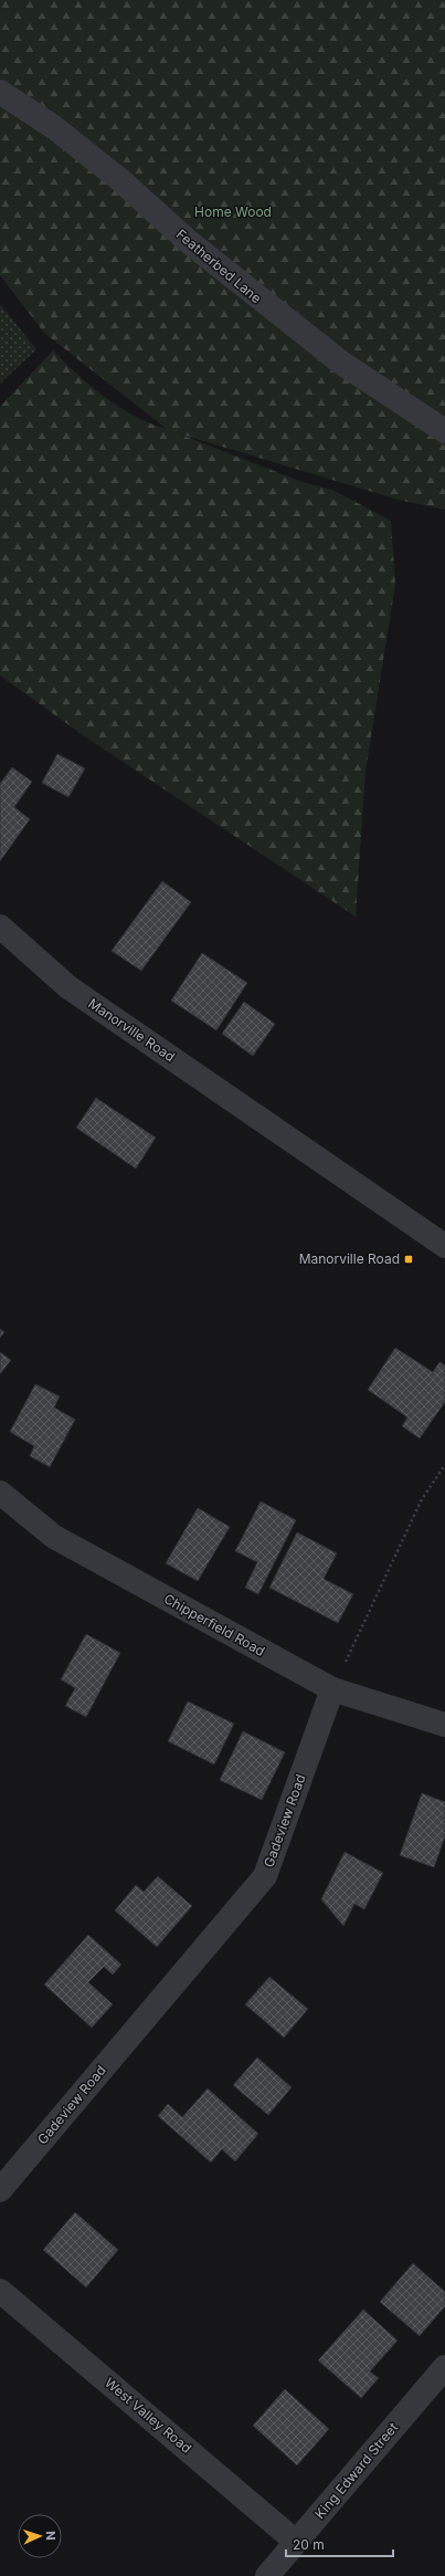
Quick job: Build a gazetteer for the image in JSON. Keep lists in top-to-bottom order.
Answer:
{
  "streets": {
    "street": [
      "Featherbed Lane",
      "Manorville Road",
      "Chipperfield Road",
      "Gadeview Road",
      "West Valley Road",
      "King Edward Street"
    ]
  },
  "crossings": [
    ["Chipperfield Road", "Gadeview Road"],
    ["West Valley Road", "King Edward Street"]
  ],
  "parks": ["Home Wood"],
  "places": {
    "transit": ["Manorville Road"]
  },
  "scale_bar": "20 m",
  "north": "right"
}
